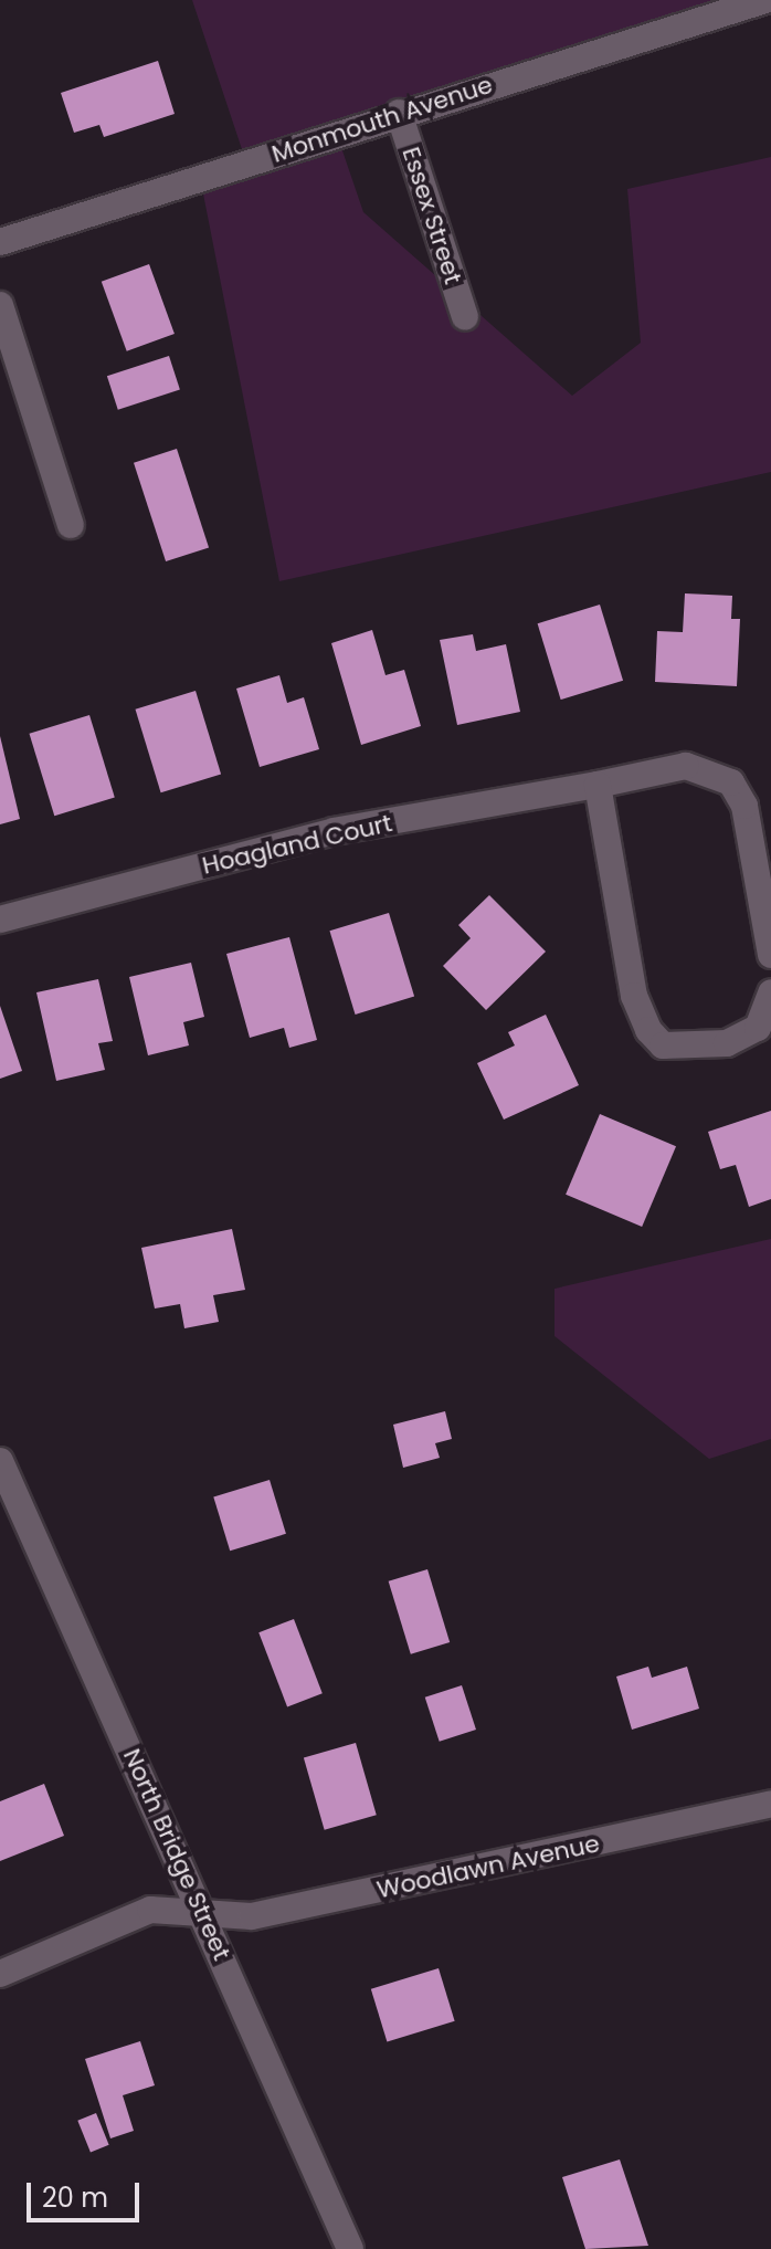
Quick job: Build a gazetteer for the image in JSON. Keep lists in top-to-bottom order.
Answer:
{
  "streets": {
    "street": [
      "Monmouth Avenue",
      "Essex Street",
      "Hoagland Court",
      "North Bridge Street",
      "Woodlawn Avenue"
    ]
  },
  "crossings": [
    ["Monmouth Avenue", "Essex Street"],
    ["North Bridge Street", "Woodlawn Avenue"]
  ],
  "scale_bar": "20 m"
}
